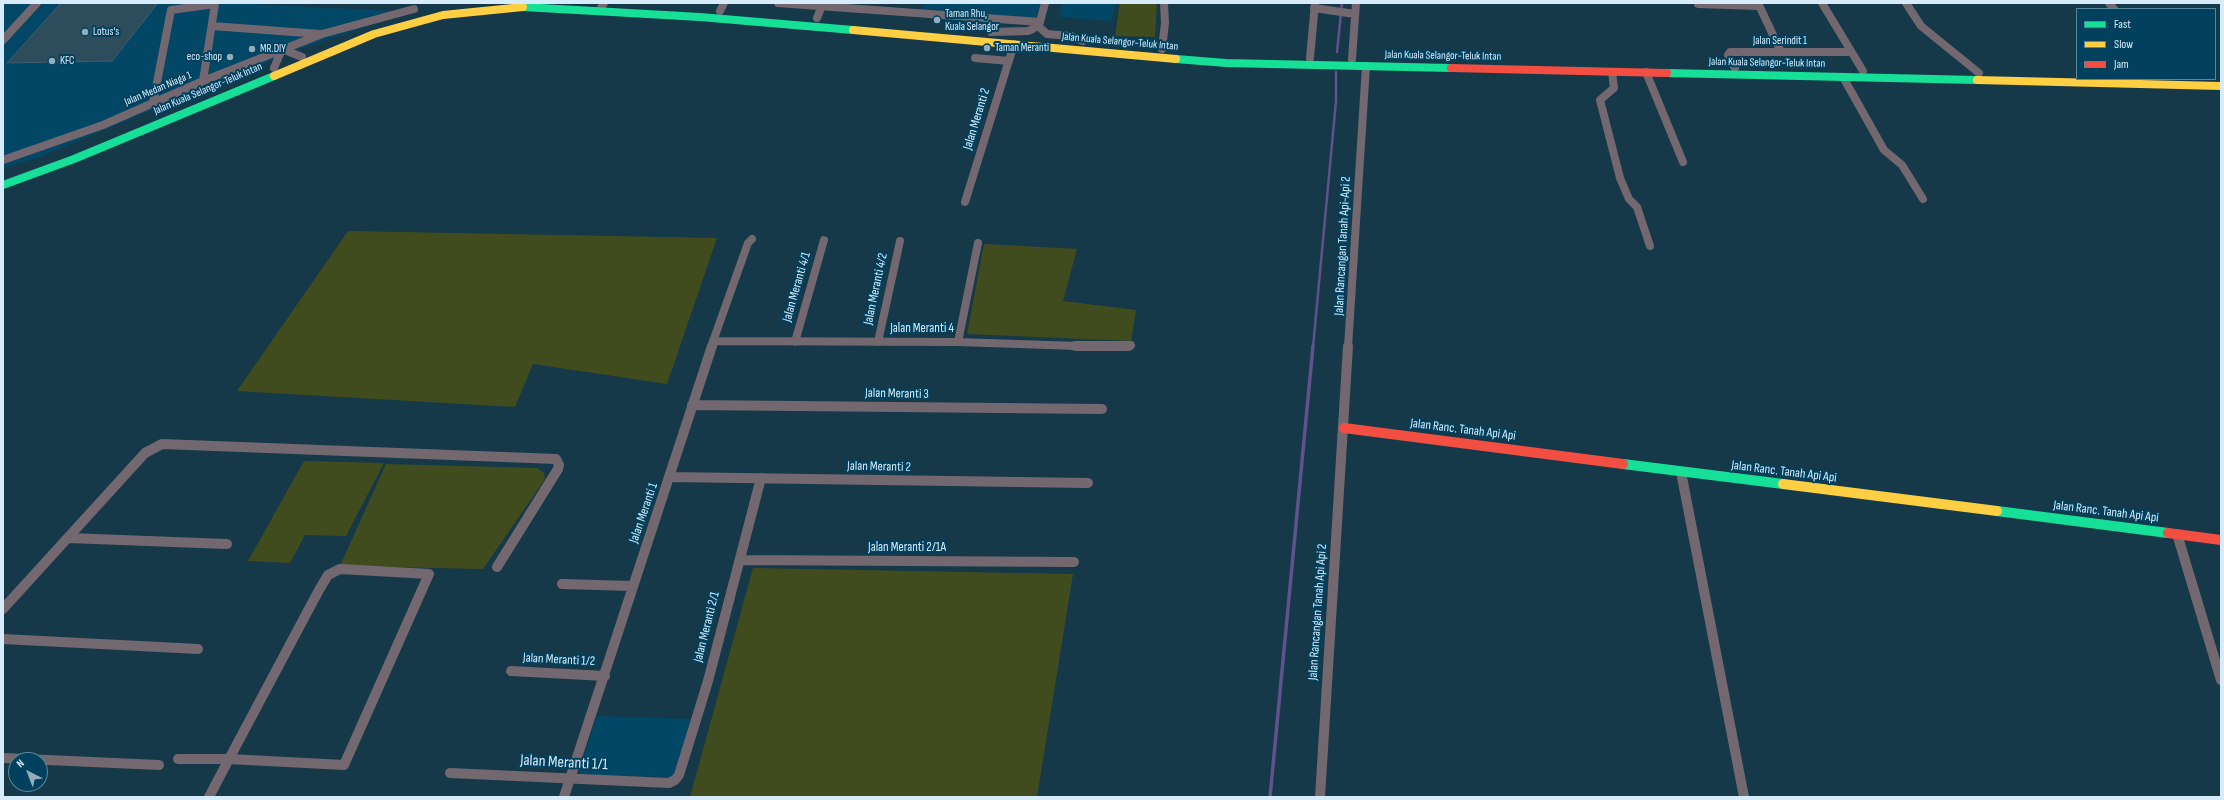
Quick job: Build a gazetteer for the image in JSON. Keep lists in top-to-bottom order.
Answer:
{
  "streets": {
    "main road": ["Jalan Kuala Selangor-Teluk Intan", "Jalan Ranc. Tanah Api Api"],
    "street": [
      "Jalan Serindit 1",
      "Jalan Medan Niaga 1",
      "Jalan Meranti 2",
      "Jalan Rancangan Tanah Api-Api 2",
      "Jalan Meranti 4/1",
      "Jalan Meranti 4/2",
      "Jalan Meranti 4",
      "Jalan Meranti 3",
      "Jalan Meranti 1",
      "Jalan Meranti 2/1A",
      "Jalan Rancangan Tanah Api Api 2",
      "Jalan Meranti 2/1",
      "Jalan Meranti 1/2",
      "Jalan Meranti 1/1"
    ]
  },
  "crossings": [
    ["Jalan Serindit 1", "Jalan Kuala Selangor-Teluk Intan"],
    ["Jalan Kuala Selangor-Teluk Intan", "Jalan Meranti 2"],
    ["Jalan Kuala Selangor-Teluk Intan", "Jalan Rancangan Tanah Api-Api 2"],
    ["Jalan Meranti 2", "Jalan Meranti 1"],
    ["Jalan Meranti 2", "Jalan Meranti 2/1"],
    ["Jalan Rancangan Tanah Api-Api 2", "Jalan Ranc. Tanah Api Api"],
    ["Jalan Rancangan Tanah Api-Api 2", "Jalan Rancangan Tanah Api Api 2"],
    ["Jalan Meranti 4/1", "Jalan Meranti 4"],
    ["Jalan Meranti 4/2", "Jalan Meranti 4"],
    ["Jalan Meranti 4", "Jalan Meranti 1"],
    ["Jalan Meranti 3", "Jalan Meranti 1"],
    ["Jalan Ranc. Tanah Api Api", "Jalan Rancangan Tanah Api Api 2"],
    ["Jalan Meranti 1", "Jalan Meranti 1/2"],
    ["Jalan Meranti 1", "Jalan Meranti 1/1"],
    ["Jalan Meranti 2/1A", "Jalan Meranti 2/1"],
    ["Jalan Meranti 2/1", "Jalan Meranti 1/1"]
  ],
  "places": [
    "Taman Rhu, Kuala Selangor",
    "Lotus's",
    "Taman Meranti",
    "MR.DIY",
    "eco-shop",
    "KFC"
  ],
  "legend": ["Fast", "Slow", "Jam"],
  "north": "top left"
}
